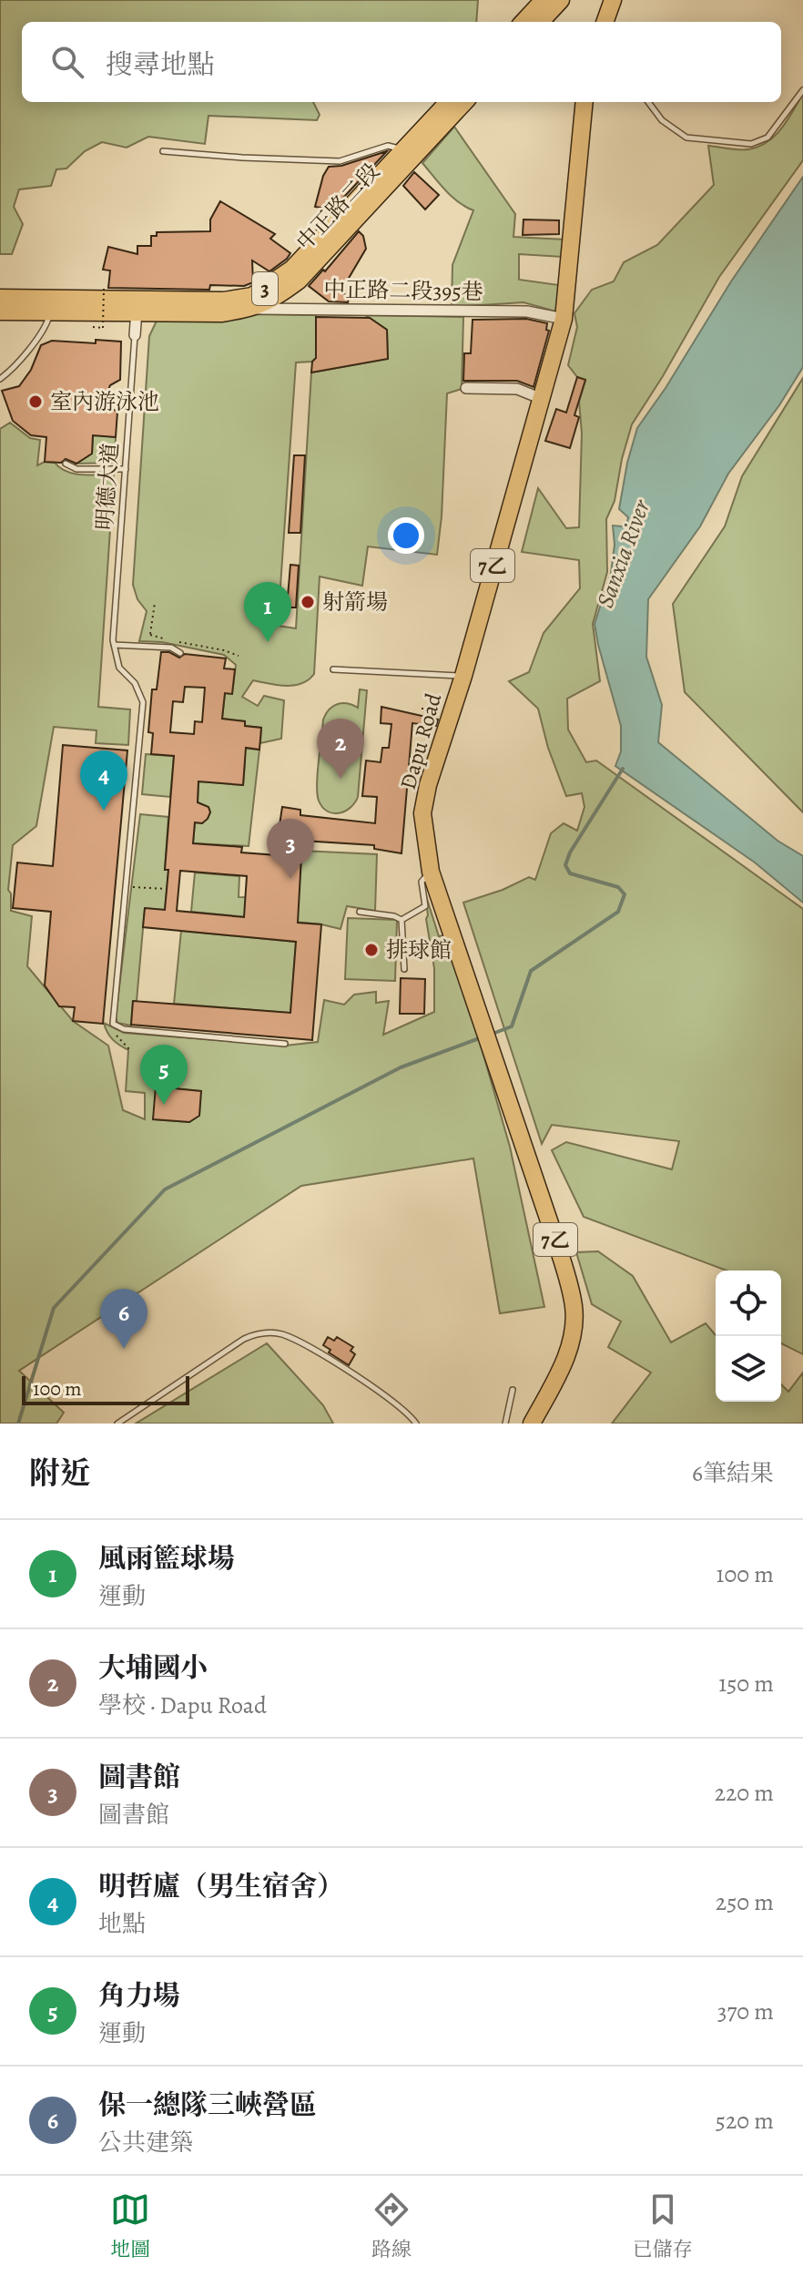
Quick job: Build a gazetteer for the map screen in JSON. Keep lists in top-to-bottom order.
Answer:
{
  "streets": {
    "main road": [
      "中正路二段",
      "3",
      "7乙",
      "Dapu Road"
    ],
    "street": ["中正路二段395巷"],
    "lane": ["明德大道"]
  },
  "crossings": [
    ["中正路二段", "中正路二段395巷"],
    ["中正路二段395巷", "Dapu Road"]
  ],
  "water": ["Sanxia River"],
  "places": ["室內游泳池", "射箭場", "排球館"],
  "scale_bar": "100 m",
  "page": {
    "search": "搜尋地點",
    "pins": [
      "1",
      "2",
      "4",
      "3",
      "5",
      "6"
    ],
    "scale": "100 m",
    "heading": ["附近", "6筆結果"],
    "list": [
      {
        "mark": "1",
        "name": "風雨籃球場",
        "note": "運動",
        "value": "100 m"
      },
      {
        "mark": "2",
        "name": "大埔國小",
        "note": "學校 · Dapu Road",
        "value": "150 m"
      },
      {
        "mark": "3",
        "name": "圖書館",
        "note": "圖書館",
        "value": "220 m"
      },
      {
        "mark": "4",
        "name": "明哲廬（男生宿舍）",
        "note": "地點",
        "value": "250 m"
      },
      {
        "mark": "5",
        "name": "角力場",
        "note": "運動",
        "value": "370 m"
      },
      {
        "mark": "6",
        "name": "保一總隊三峽營區",
        "note": "公共建築",
        "value": "520 m"
      }
    ],
    "nav": ["地圖", "路線", "已儲存"]
  }
}
